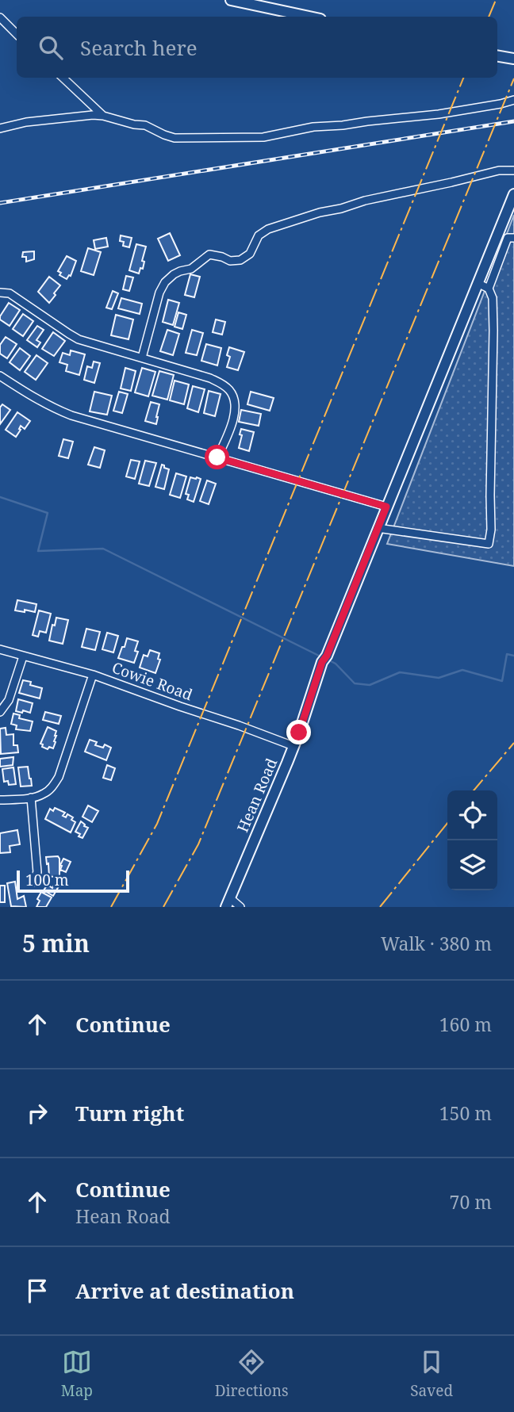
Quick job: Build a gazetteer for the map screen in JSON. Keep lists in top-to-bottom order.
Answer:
{
  "streets": {
    "street": ["Cowie Road", "Hean Road"]
  },
  "crossings": [
    ["Cowie Road", "Hean Road"]
  ],
  "scale_bar": "100 m",
  "page": {
    "search": "Search here",
    "scale": "100 m",
    "heading": ["5 min", "Walk · 380 m"],
    "list": [
      ["Continue", "160 m"],
      ["Turn right", "150 m"],
      ["Continue", "Hean Road", "70 m"],
      "Arrive at destination"
    ],
    "nav": ["Map", "Directions", "Saved"]
  }
}
